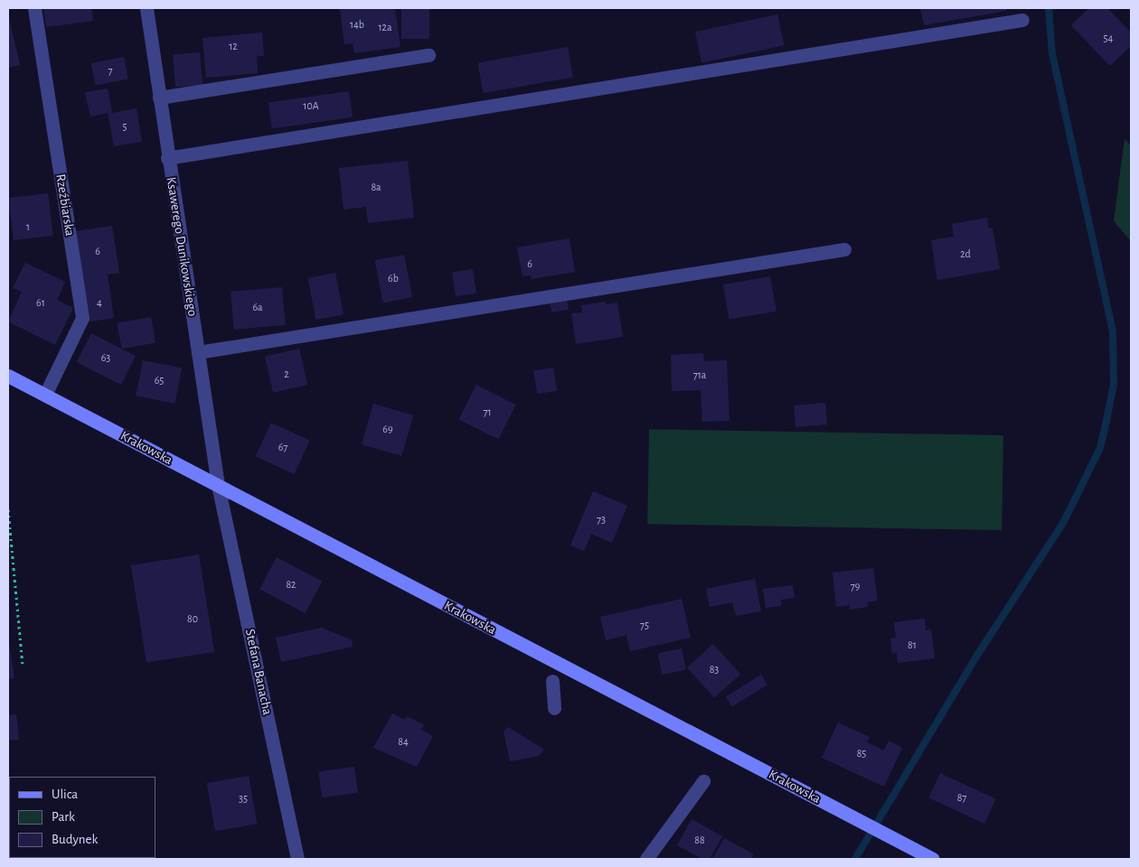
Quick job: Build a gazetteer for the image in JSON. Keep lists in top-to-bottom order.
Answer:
{
  "streets": {
    "main road": ["Krakowska"],
    "street": ["Rzeźbiarska", "Ksawerego Dunikowskiego", "Stefana Banacha"]
  },
  "crossings": [
    ["Rzeźbiarska", "Krakowska"],
    ["Ksawerego Dunikowskiego", "Krakowska"],
    ["Ksawerego Dunikowskiego", "Stefana Banacha"],
    ["Krakowska", "Stefana Banacha"]
  ],
  "house_numbers": [
    "14b",
    "12a",
    "54",
    "12",
    "7",
    "10A",
    "5",
    "8a",
    "1",
    "6",
    "2d",
    "6",
    "6b",
    "61",
    "4",
    "6a",
    "63",
    "2",
    "71a",
    "65",
    "71",
    "69",
    "67",
    "73",
    "82",
    "79",
    "80",
    "75",
    "81",
    "83",
    "84",
    "85",
    "87",
    "35",
    "88"
  ],
  "legend": ["Ulica", "Park", "Budynek"]
}
